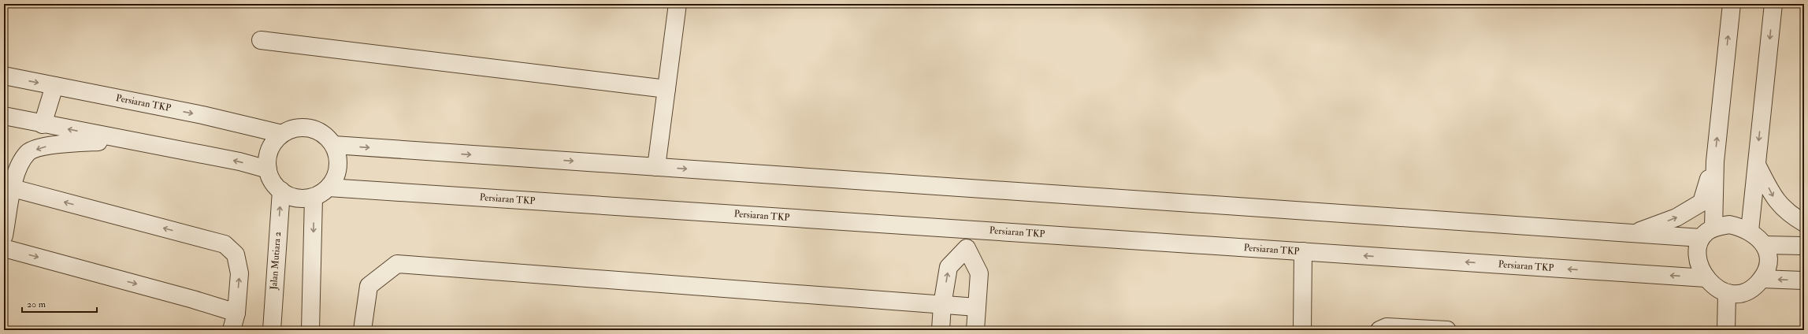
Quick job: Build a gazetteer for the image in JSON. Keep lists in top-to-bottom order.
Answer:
{
  "streets": {
    "street": ["Persiaran TKP", "Jalan Mutiara 2"]
  },
  "crossings": [
    ["Persiaran TKP", "Jalan Mutiara 2"]
  ],
  "scale_bar": "20 m"
}
